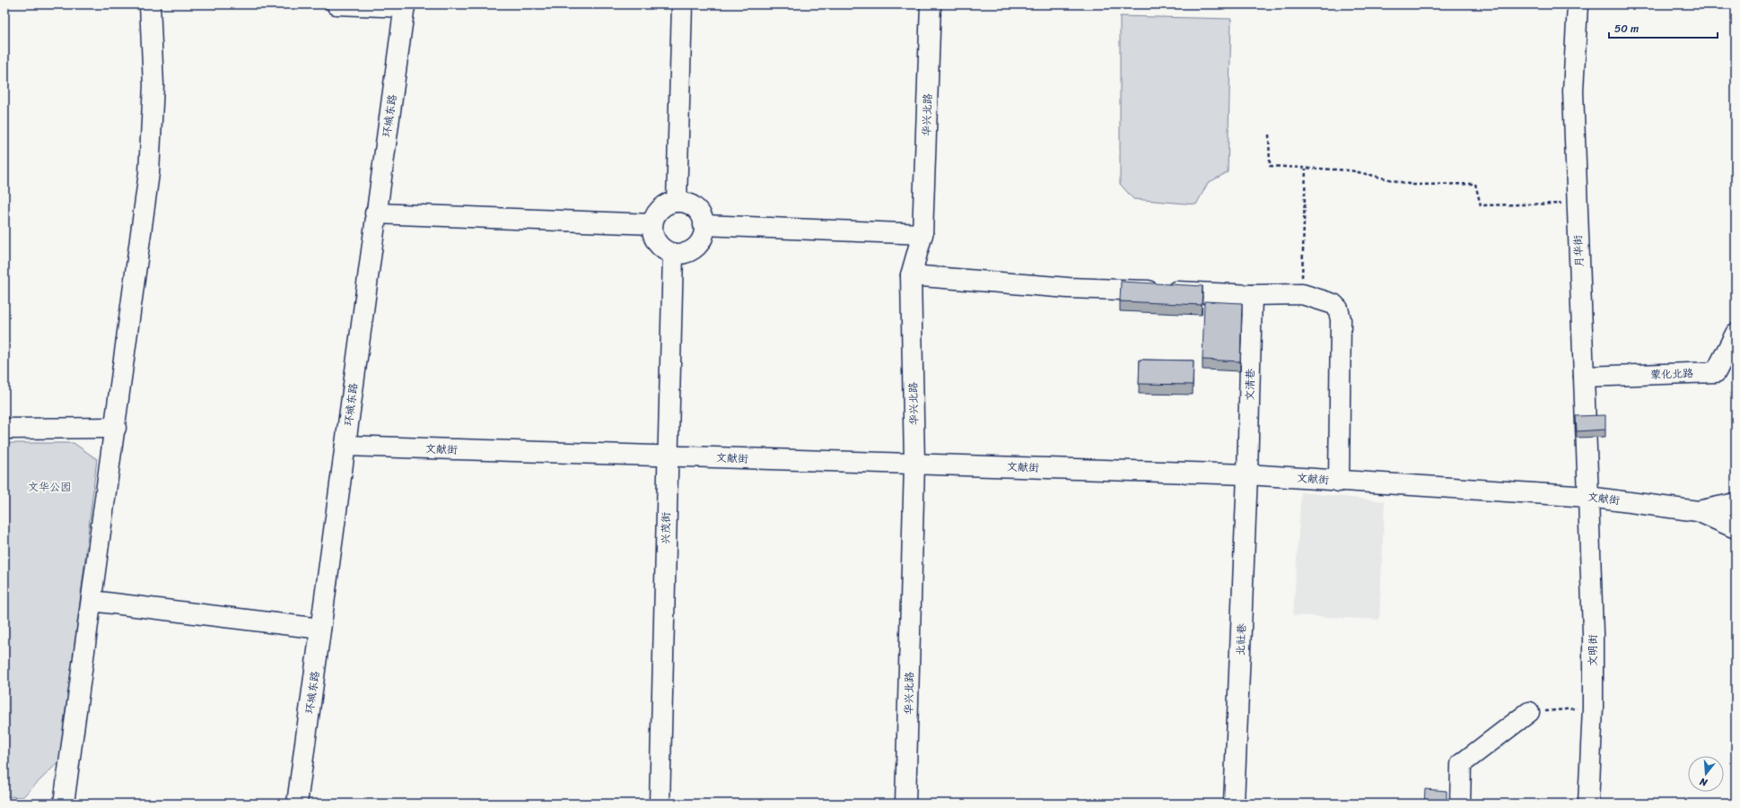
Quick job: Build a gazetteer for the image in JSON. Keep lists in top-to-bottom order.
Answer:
{
  "streets": {
    "street": [
      "华兴北路",
      "环城东路",
      "月华街",
      "蒙化北路",
      "文清巷",
      "文献街",
      "兴茂街",
      "北社巷",
      "文明街"
    ]
  },
  "crossings": [
    ["华兴北路", "文献街"],
    ["环城东路", "文献街"],
    ["月华街", "蒙化北路"],
    ["月华街", "文献街"],
    ["月华街", "文明街"],
    ["文清巷", "文献街"],
    ["文清巷", "北社巷"],
    ["文献街", "兴茂街"],
    ["文献街", "北社巷"],
    ["文献街", "文明街"]
  ],
  "parks": ["文华公园"],
  "scale_bar": "50 m",
  "north": "bottom"
}
